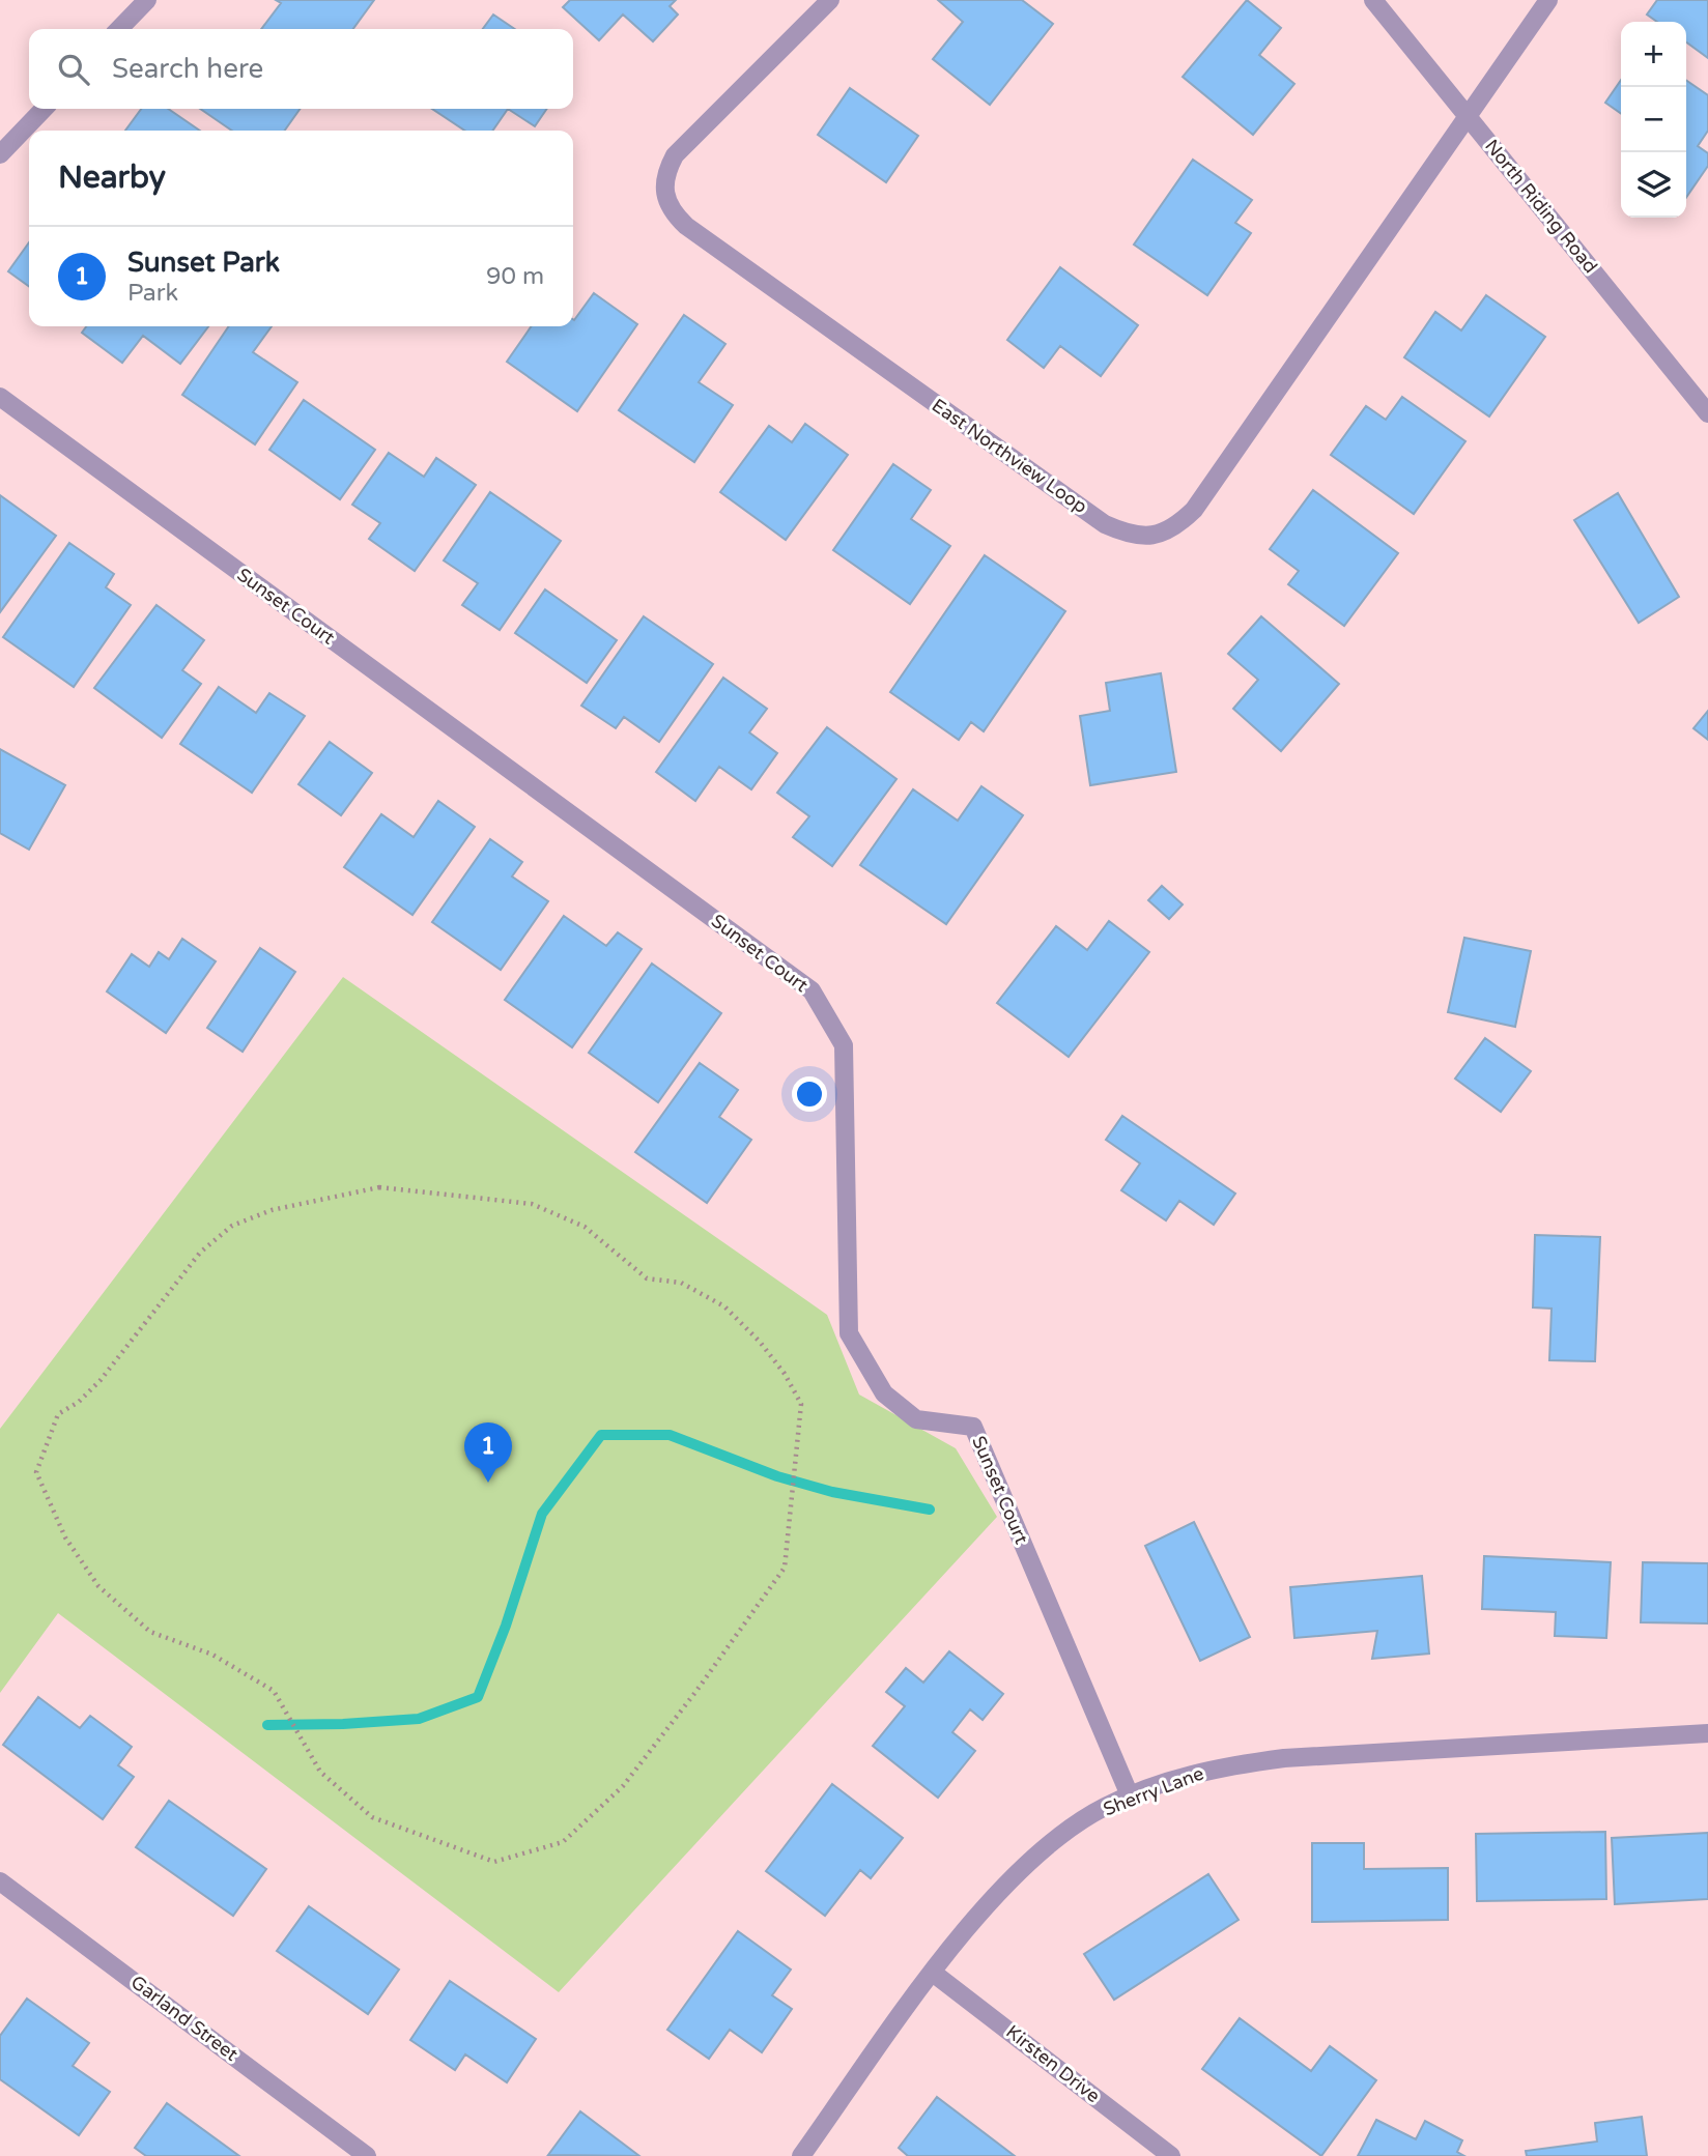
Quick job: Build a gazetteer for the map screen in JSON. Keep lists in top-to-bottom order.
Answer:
{
  "streets": {
    "street": [
      "North Riding Road",
      "East Northview Loop",
      "Sunset Court",
      "Sherry Lane",
      "Garland Street",
      "Kirsten Drive"
    ]
  },
  "crossings": [
    ["North Riding Road", "East Northview Loop"],
    ["Sunset Court", "Sherry Lane"],
    ["Sherry Lane", "Kirsten Drive"]
  ],
  "page": {
    "map_buttons": ["+", "−"],
    "search": "Search here",
    "heading": "Nearby",
    "list": [
      {
        "mark": "1",
        "name": "Sunset Park",
        "note": "Park",
        "value": "90 m"
      }
    ],
    "pins": "1"
  }
}
